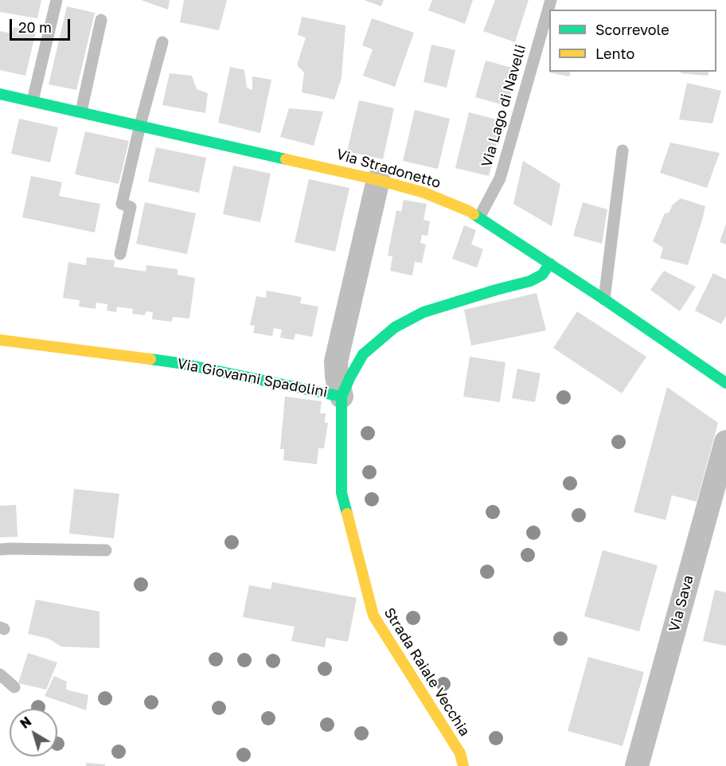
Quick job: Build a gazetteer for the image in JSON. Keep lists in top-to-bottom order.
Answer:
{
  "streets": {
    "street": [
      "Via Stradonetto",
      "Via Giovanni Spadolini",
      "Via Sava",
      "Strada Raiale Vecchia"
    ],
    "lane": ["Via Lago di Navelli"]
  },
  "crossings": [
    ["Via Lago di Navelli", "Via Stradonetto"],
    ["Via Stradonetto", "Via Giovanni Spadolini"],
    ["Via Stradonetto", "Strada Raiale Vecchia"],
    ["Via Giovanni Spadolini", "Strada Raiale Vecchia"]
  ],
  "legend": ["Scorrevole", "Lento"],
  "scale_bar": "20 m",
  "north": "top left"
}
